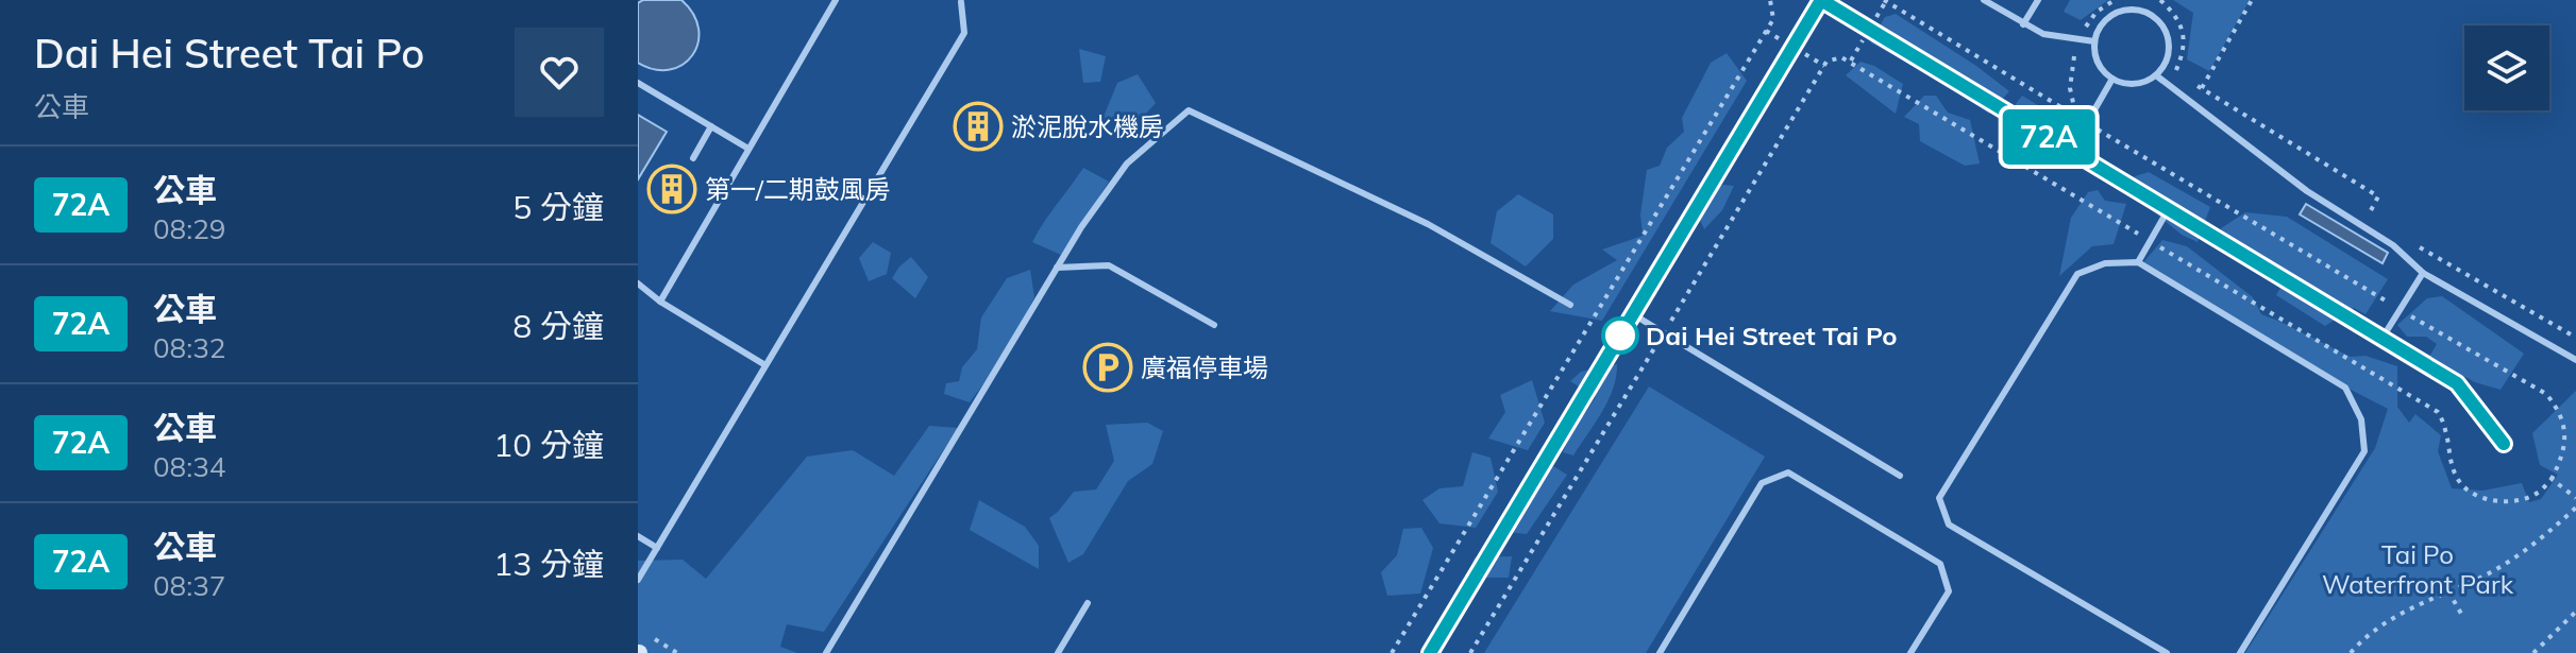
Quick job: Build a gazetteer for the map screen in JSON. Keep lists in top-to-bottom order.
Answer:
{
  "parks": ["Tai Po Waterfront Park"],
  "places": {
    "building": ["淤泥脫水機房", "第一/二期鼓風房"],
    "other": ["Dai Hei Street Tai Po"],
    "parking": ["廣福停車場"]
  },
  "lines": ["bus line 72A"],
  "page": {
    "heading": ["Dai Hei Street Tai Po", "公車"],
    "on_map": "72A",
    "list": [
      {
        "mark": "72A",
        "name": "公車",
        "note": "08:29",
        "value": "5 分鐘"
      },
      {
        "mark": "72A",
        "name": "公車",
        "note": "08:32",
        "value": "8 分鐘"
      },
      {
        "mark": "72A",
        "name": "公車",
        "note": "08:34",
        "value": "10 分鐘"
      },
      {
        "mark": "72A",
        "name": "公車",
        "note": "08:37",
        "value": "13 分鐘"
      }
    ]
  }
}
